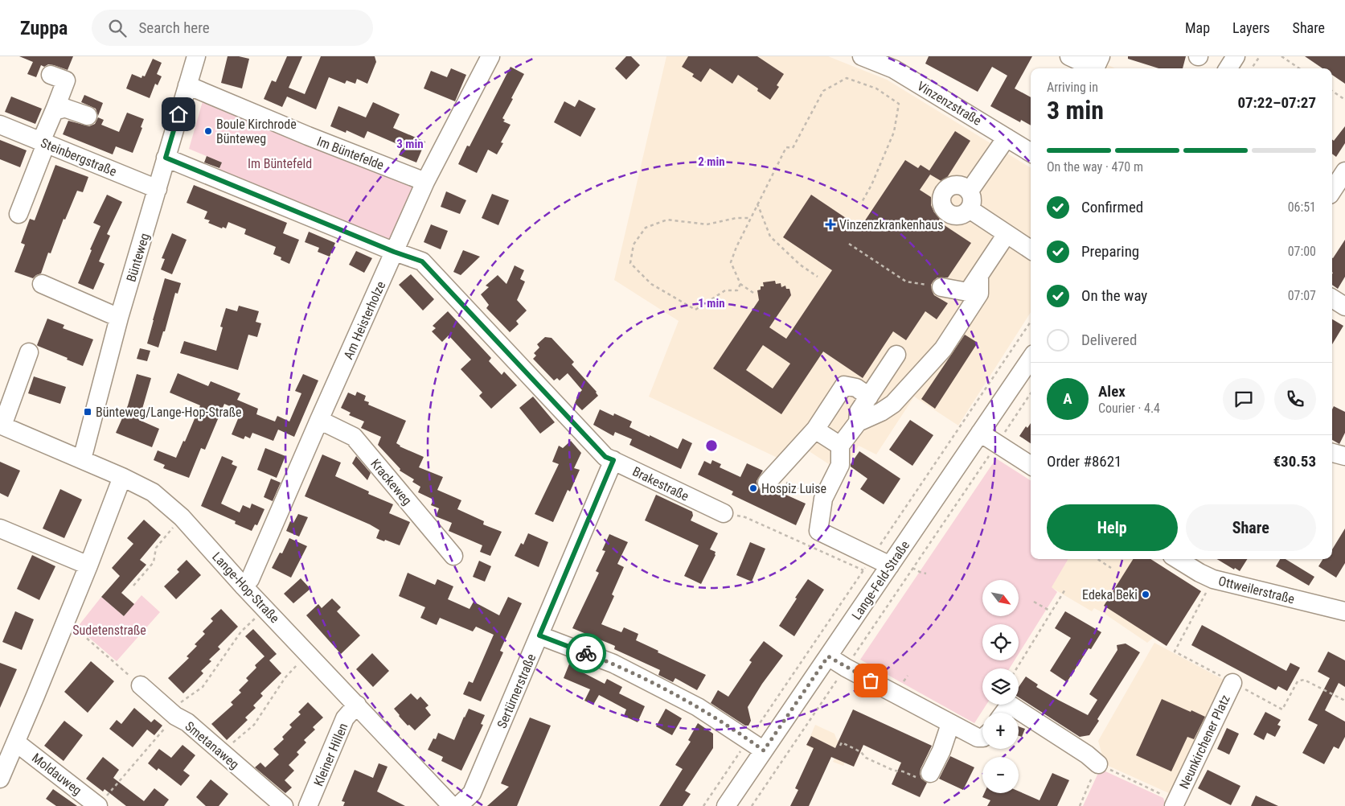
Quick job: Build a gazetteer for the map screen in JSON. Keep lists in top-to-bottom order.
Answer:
{
  "streets": {
    "street": [
      "Vinzenzstraße",
      "Im Büntefelde",
      "Steinbergstraße",
      "Bünteweg",
      "Am Heisterholze",
      "Krackeweg",
      "Brakestraße",
      "Lange-Feld-Straße",
      "Lange-Hop-Straße",
      "Ottweilerstraße",
      "Sertürnerstraße",
      "Neunkirchener Platz",
      "Smetanaweg",
      "Kleiner Hillen",
      "Moldauweg"
    ]
  },
  "crossings": [
    ["Im Büntefelde", "Bünteweg"],
    ["Im Büntefelde", "Am Heisterholze"],
    ["Steinbergstraße", "Bünteweg"],
    ["Bünteweg", "Lange-Hop-Straße"],
    ["Am Heisterholze", "Krackeweg"],
    ["Am Heisterholze", "Brakestraße"],
    ["Am Heisterholze", "Lange-Hop-Straße"],
    ["Brakestraße", "Sertürnerstraße"],
    ["Lange-Hop-Straße", "Kleiner Hillen"]
  ],
  "parks": ["Im Büntefeld", "Sudetenstraße"],
  "places": {
    "other": ["Boule Kirchrode Bünteweg", "Hospiz Luise", "Edeka Beki"],
    "health": ["Vinzenzkrankenhaus"],
    "transit": ["Bünteweg/Lange-Hop-Straße"]
  },
  "north": "bottom right",
  "page": {
    "header": "Zuppa",
    "search": "Search here",
    "nav": ["Map", "Layers", "Share"],
    "heading": ["3 min", "Arriving in", "07:22–07:27"],
    "panel": [
      "Alex",
      "Courier · 4.4",
      "Order #8621",
      "€30.53"
    ],
    "bar": "On the way · 470 m",
    "list": [
      ["Confirmed", "06:51"],
      ["Preparing", "07:00"],
      ["On the way", "07:07"],
      "Delivered"
    ],
    "round": "A",
    "buttons": ["Help", "Share"],
    "map_buttons": ["+", "−"]
  },
  "rings": ["3 min", "2 min", "1 min"]
}
